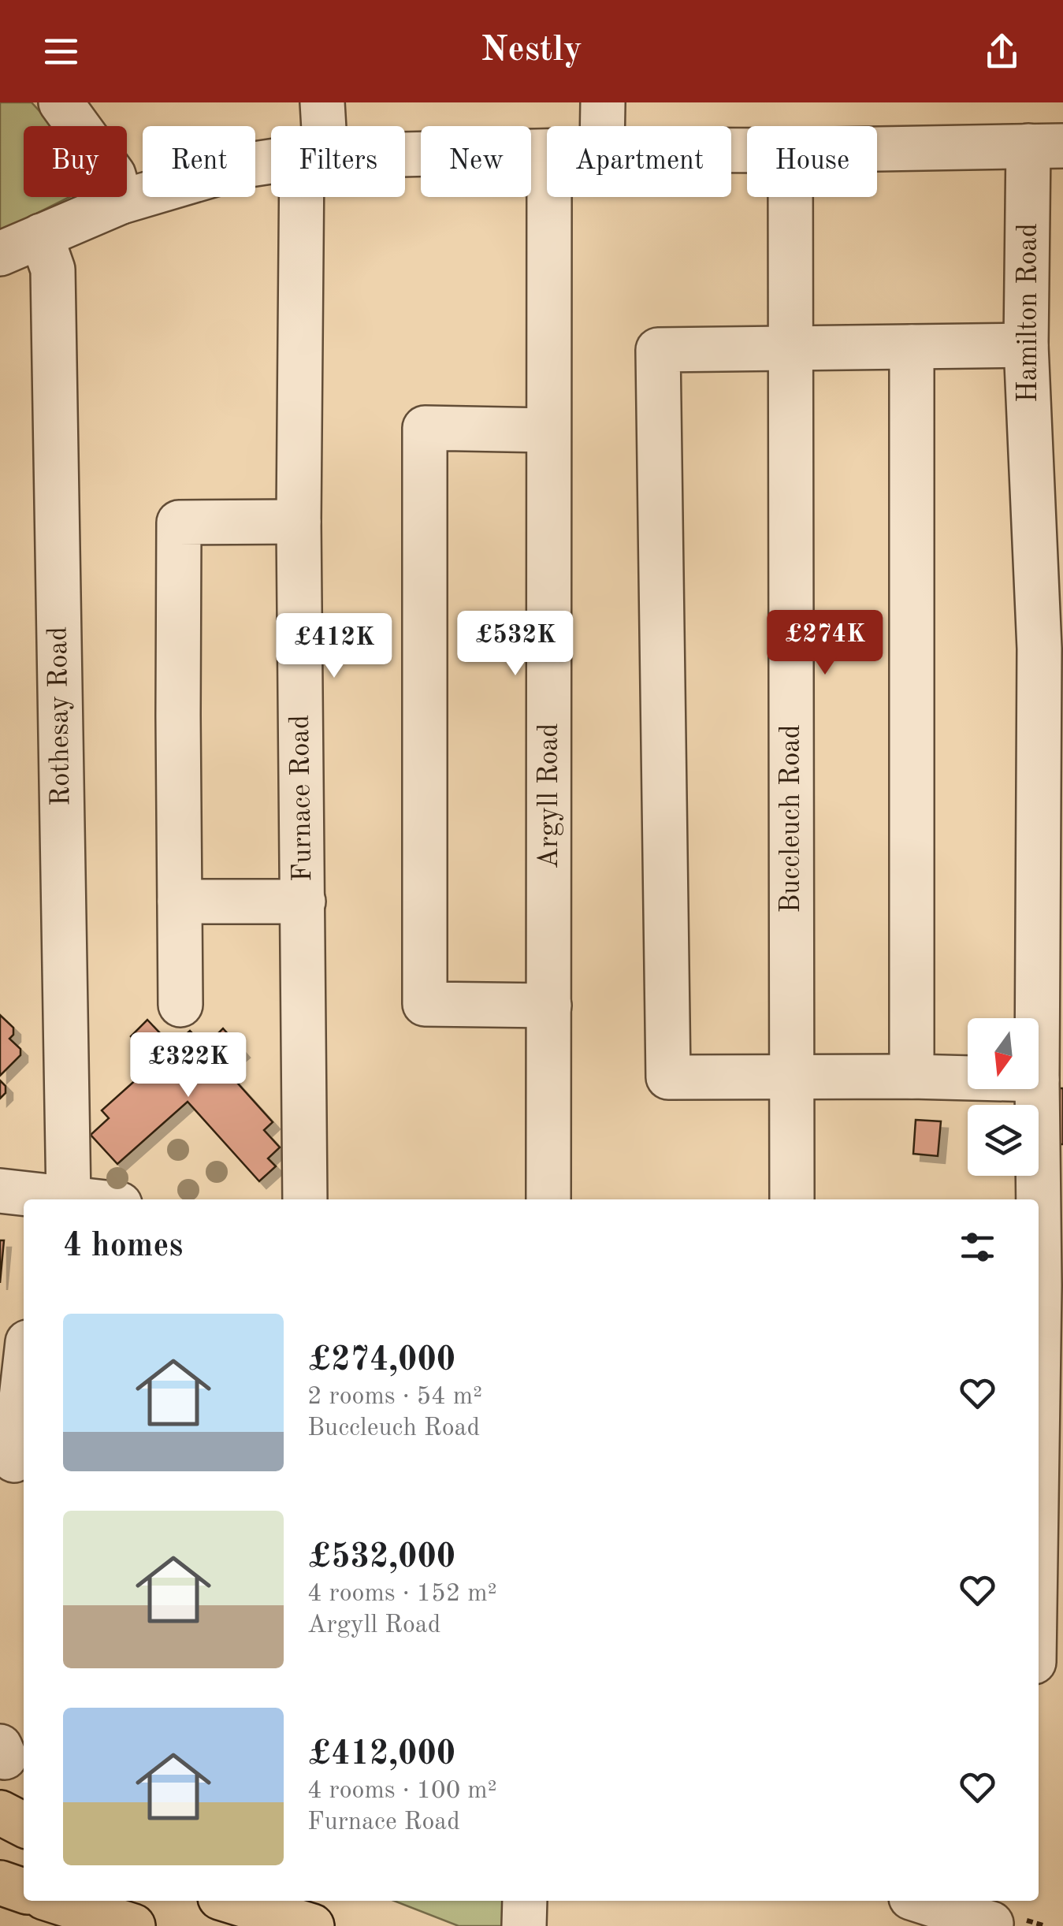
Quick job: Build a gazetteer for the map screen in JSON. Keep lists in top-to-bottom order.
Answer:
{
  "streets": {
    "street": [
      "Hamilton Road",
      "Rothesay Road",
      "Argyll Road",
      "Furnace Road",
      "Buccleuch Road"
    ]
  },
  "north": "bottom",
  "page": {
    "header": "Nestly",
    "chip": [
      "Buy",
      "Rent",
      "Filters",
      "New",
      "Apartment",
      "House"
    ],
    "price": [
      "£274K",
      "£532K",
      "£412K",
      "£322K"
    ],
    "heading": "4 homes",
    "list": [
      {
        "name": "£274,000",
        "note": "2 rooms · 54 m² · Buccleuch Road"
      },
      {
        "name": "£532,000",
        "note": "4 rooms · 152 m² · Argyll Road"
      },
      {
        "name": "£412,000",
        "note": "4 rooms · 100 m² · Furnace Road"
      }
    ]
  }
}
